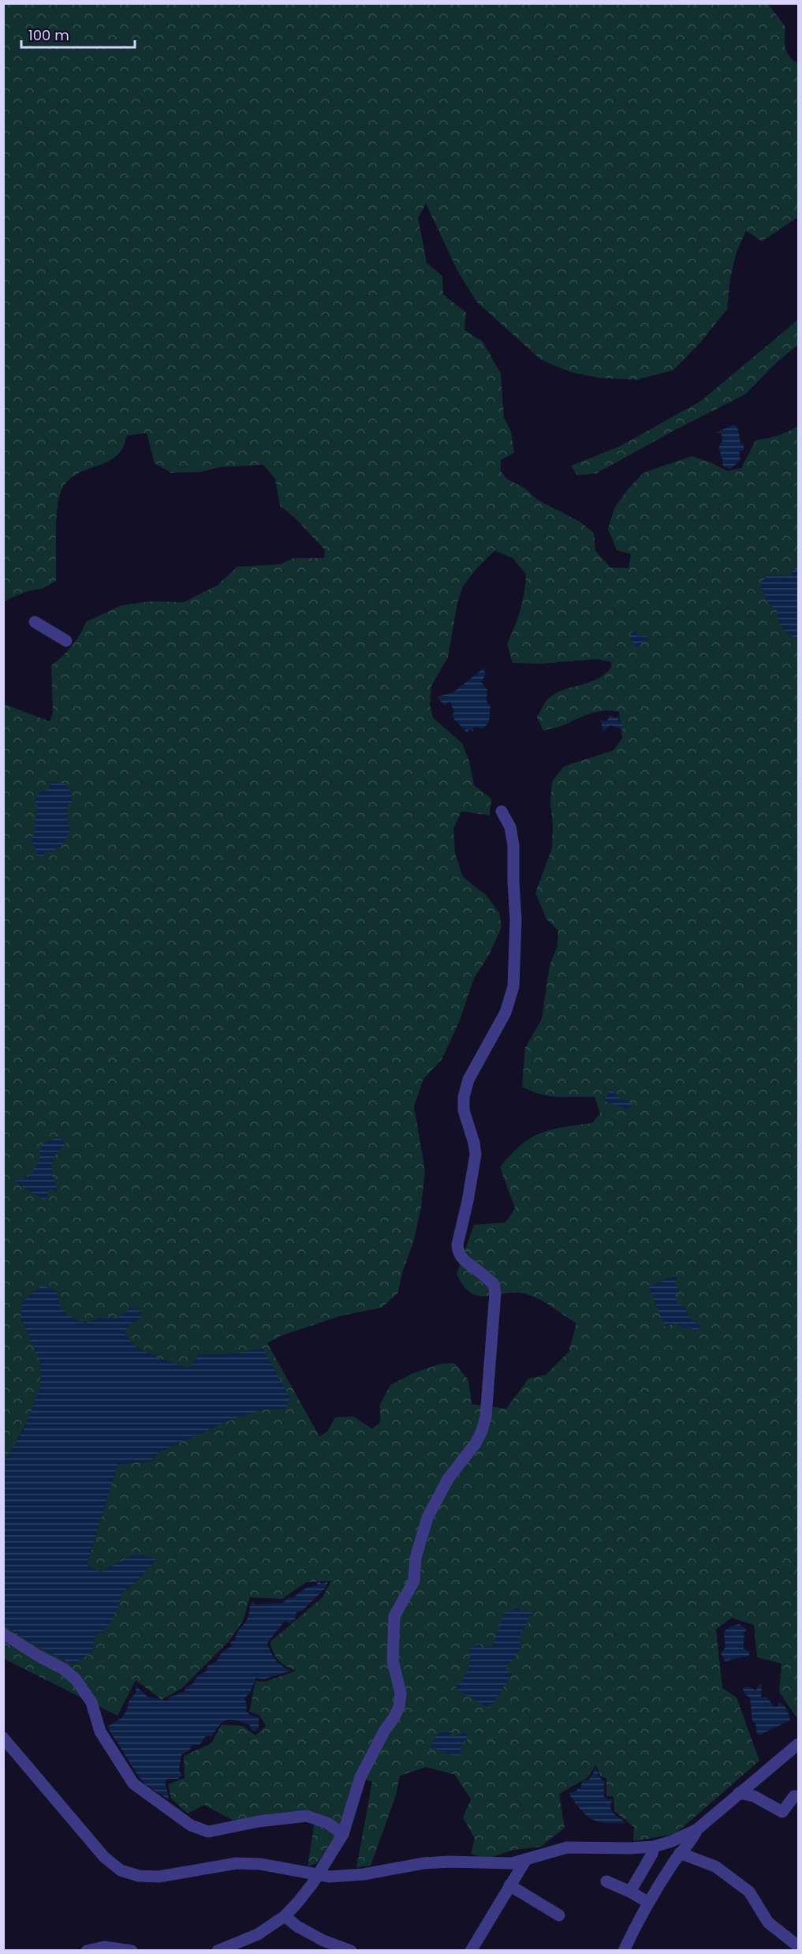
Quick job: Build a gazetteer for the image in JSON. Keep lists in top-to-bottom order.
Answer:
{
  "scale_bar": "100 m"
}
